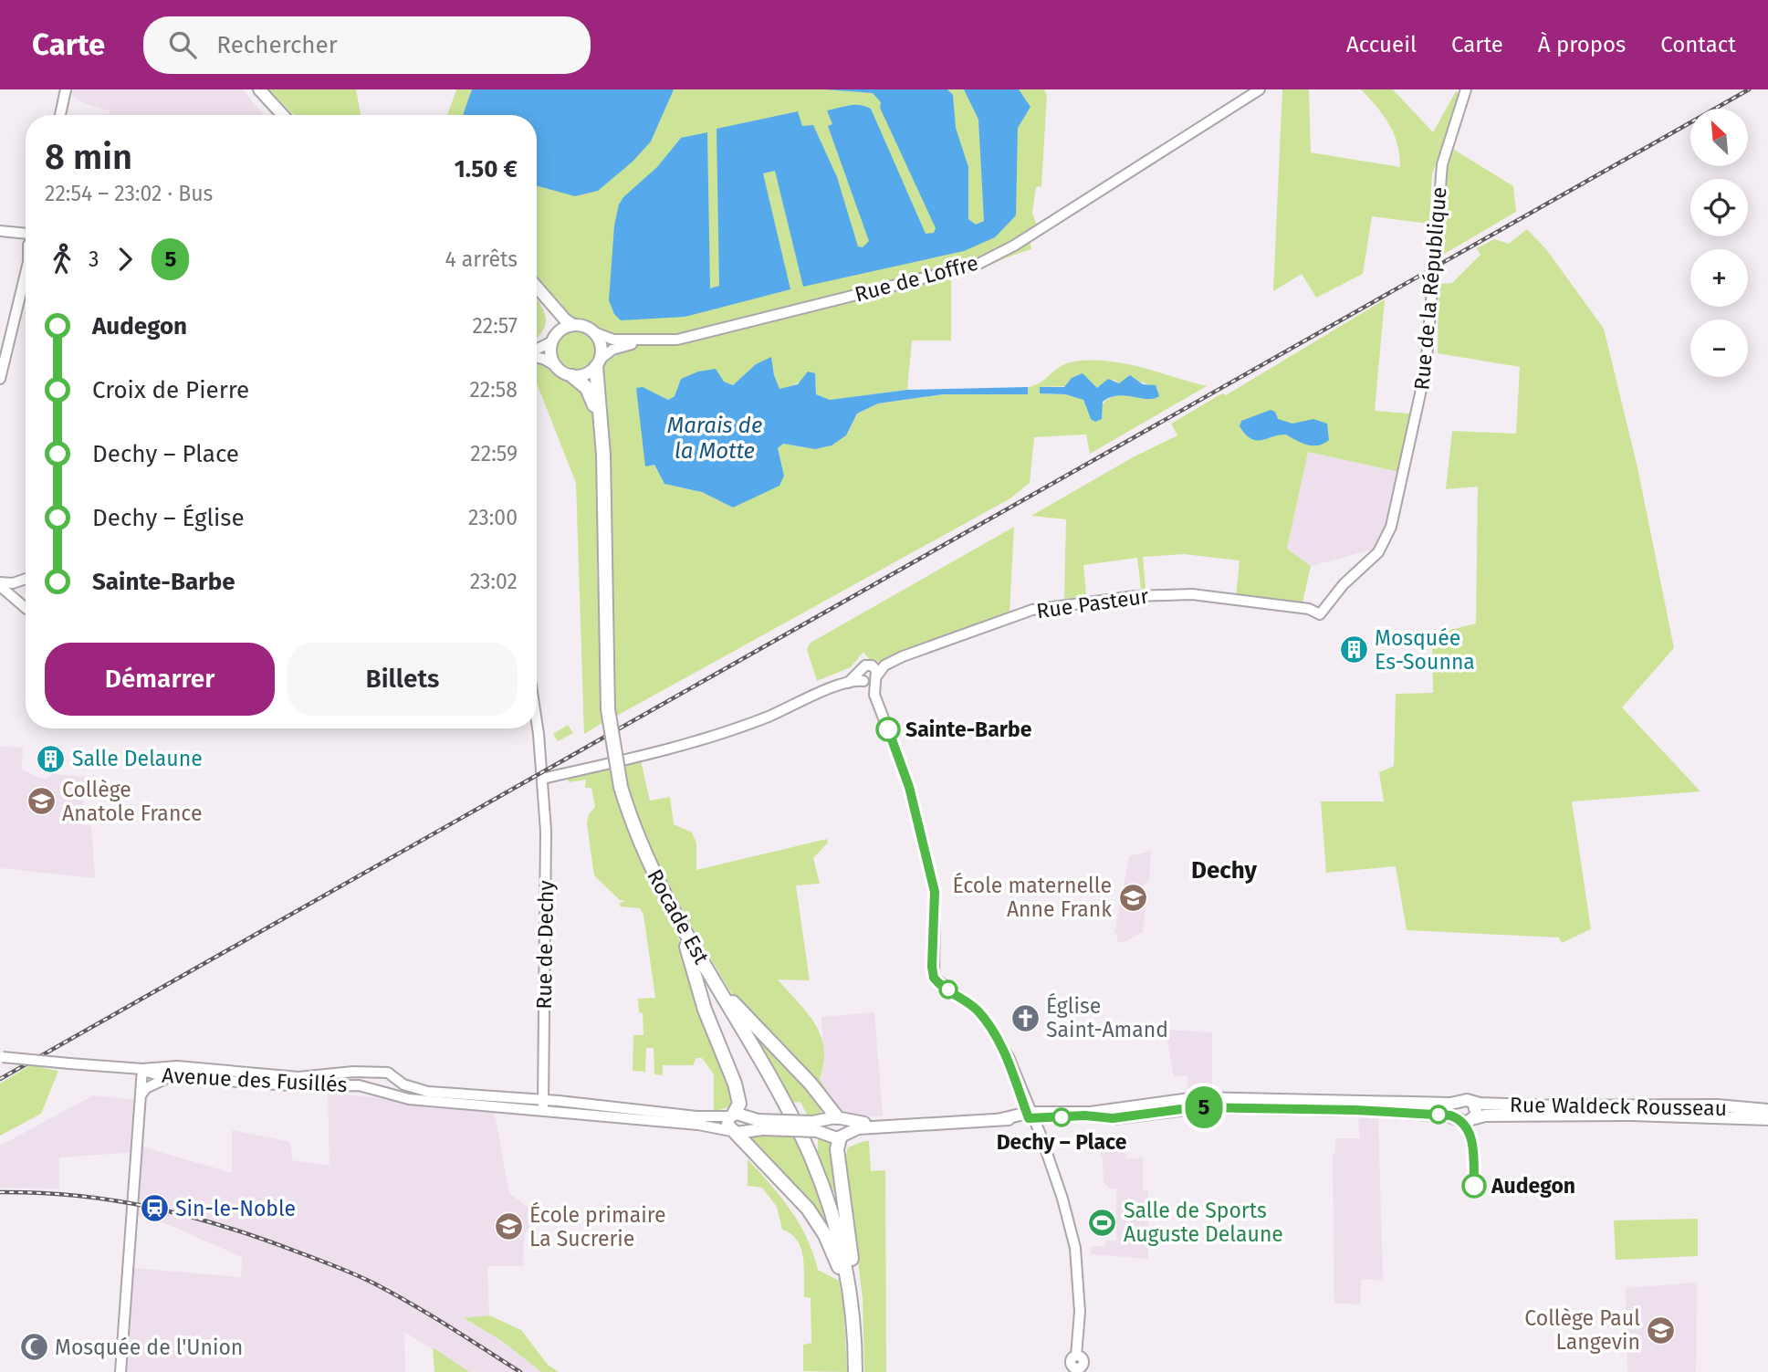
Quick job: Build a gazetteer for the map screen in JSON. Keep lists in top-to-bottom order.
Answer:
{
  "streets": {
    "highway": ["Rocade Est"],
    "main road": ["Avenue des Fusillés", "Rue Waldeck Rousseau"],
    "street": [
      "Rue de Loffre",
      "Rue de la République",
      "Rue Pasteur",
      "Rue de Dechy"
    ]
  },
  "crossings": [
    ["Rue de la République", "Rue Pasteur"],
    ["Rue de Dechy", "Avenue des Fusillés"]
  ],
  "districts": ["Dechy"],
  "water": ["Marais de la Motte"],
  "places": {
    "building": ["Mosquée Es-Sounna", "Salle Delaune"],
    "other": ["Sainte-Barbe", "Dechy – Place", "Audegon"],
    "school or university": [
      "Collège Anatole France",
      "École maternelle Anne Frank",
      "École primaire La Sucrerie",
      "Collège Paul Langevin"
    ],
    "church": ["Église Saint-Amand"],
    "station": ["Sin-le-Noble"],
    "sports": ["Salle de Sports Auguste Delaune"],
    "mosque": ["Mosquée de l'Union"]
  },
  "lines": ["bus line 5"],
  "north": "top left",
  "page": {
    "header": "Carte",
    "search": "Rechercher",
    "nav": [
      "Accueil",
      "Carte",
      "À propos",
      "Contact"
    ],
    "on_map": "5",
    "map_buttons": ["+", "−"],
    "heading": ["8 min", "22:54 – 23:02 · Bus", "1.50 €"],
    "legs": ["3", "5", "4 arrêts"],
    "list": [
      {
        "name": "Audegon",
        "value": "22:57"
      },
      {
        "name": "Croix de Pierre",
        "value": "22:58"
      },
      {
        "name": "Dechy – Place",
        "value": "22:59"
      },
      {
        "name": "Dechy – Église",
        "value": "23:00"
      },
      {
        "name": "Sainte-Barbe",
        "value": "23:02"
      }
    ],
    "buttons": ["Démarrer", "Billets"]
  }
}
